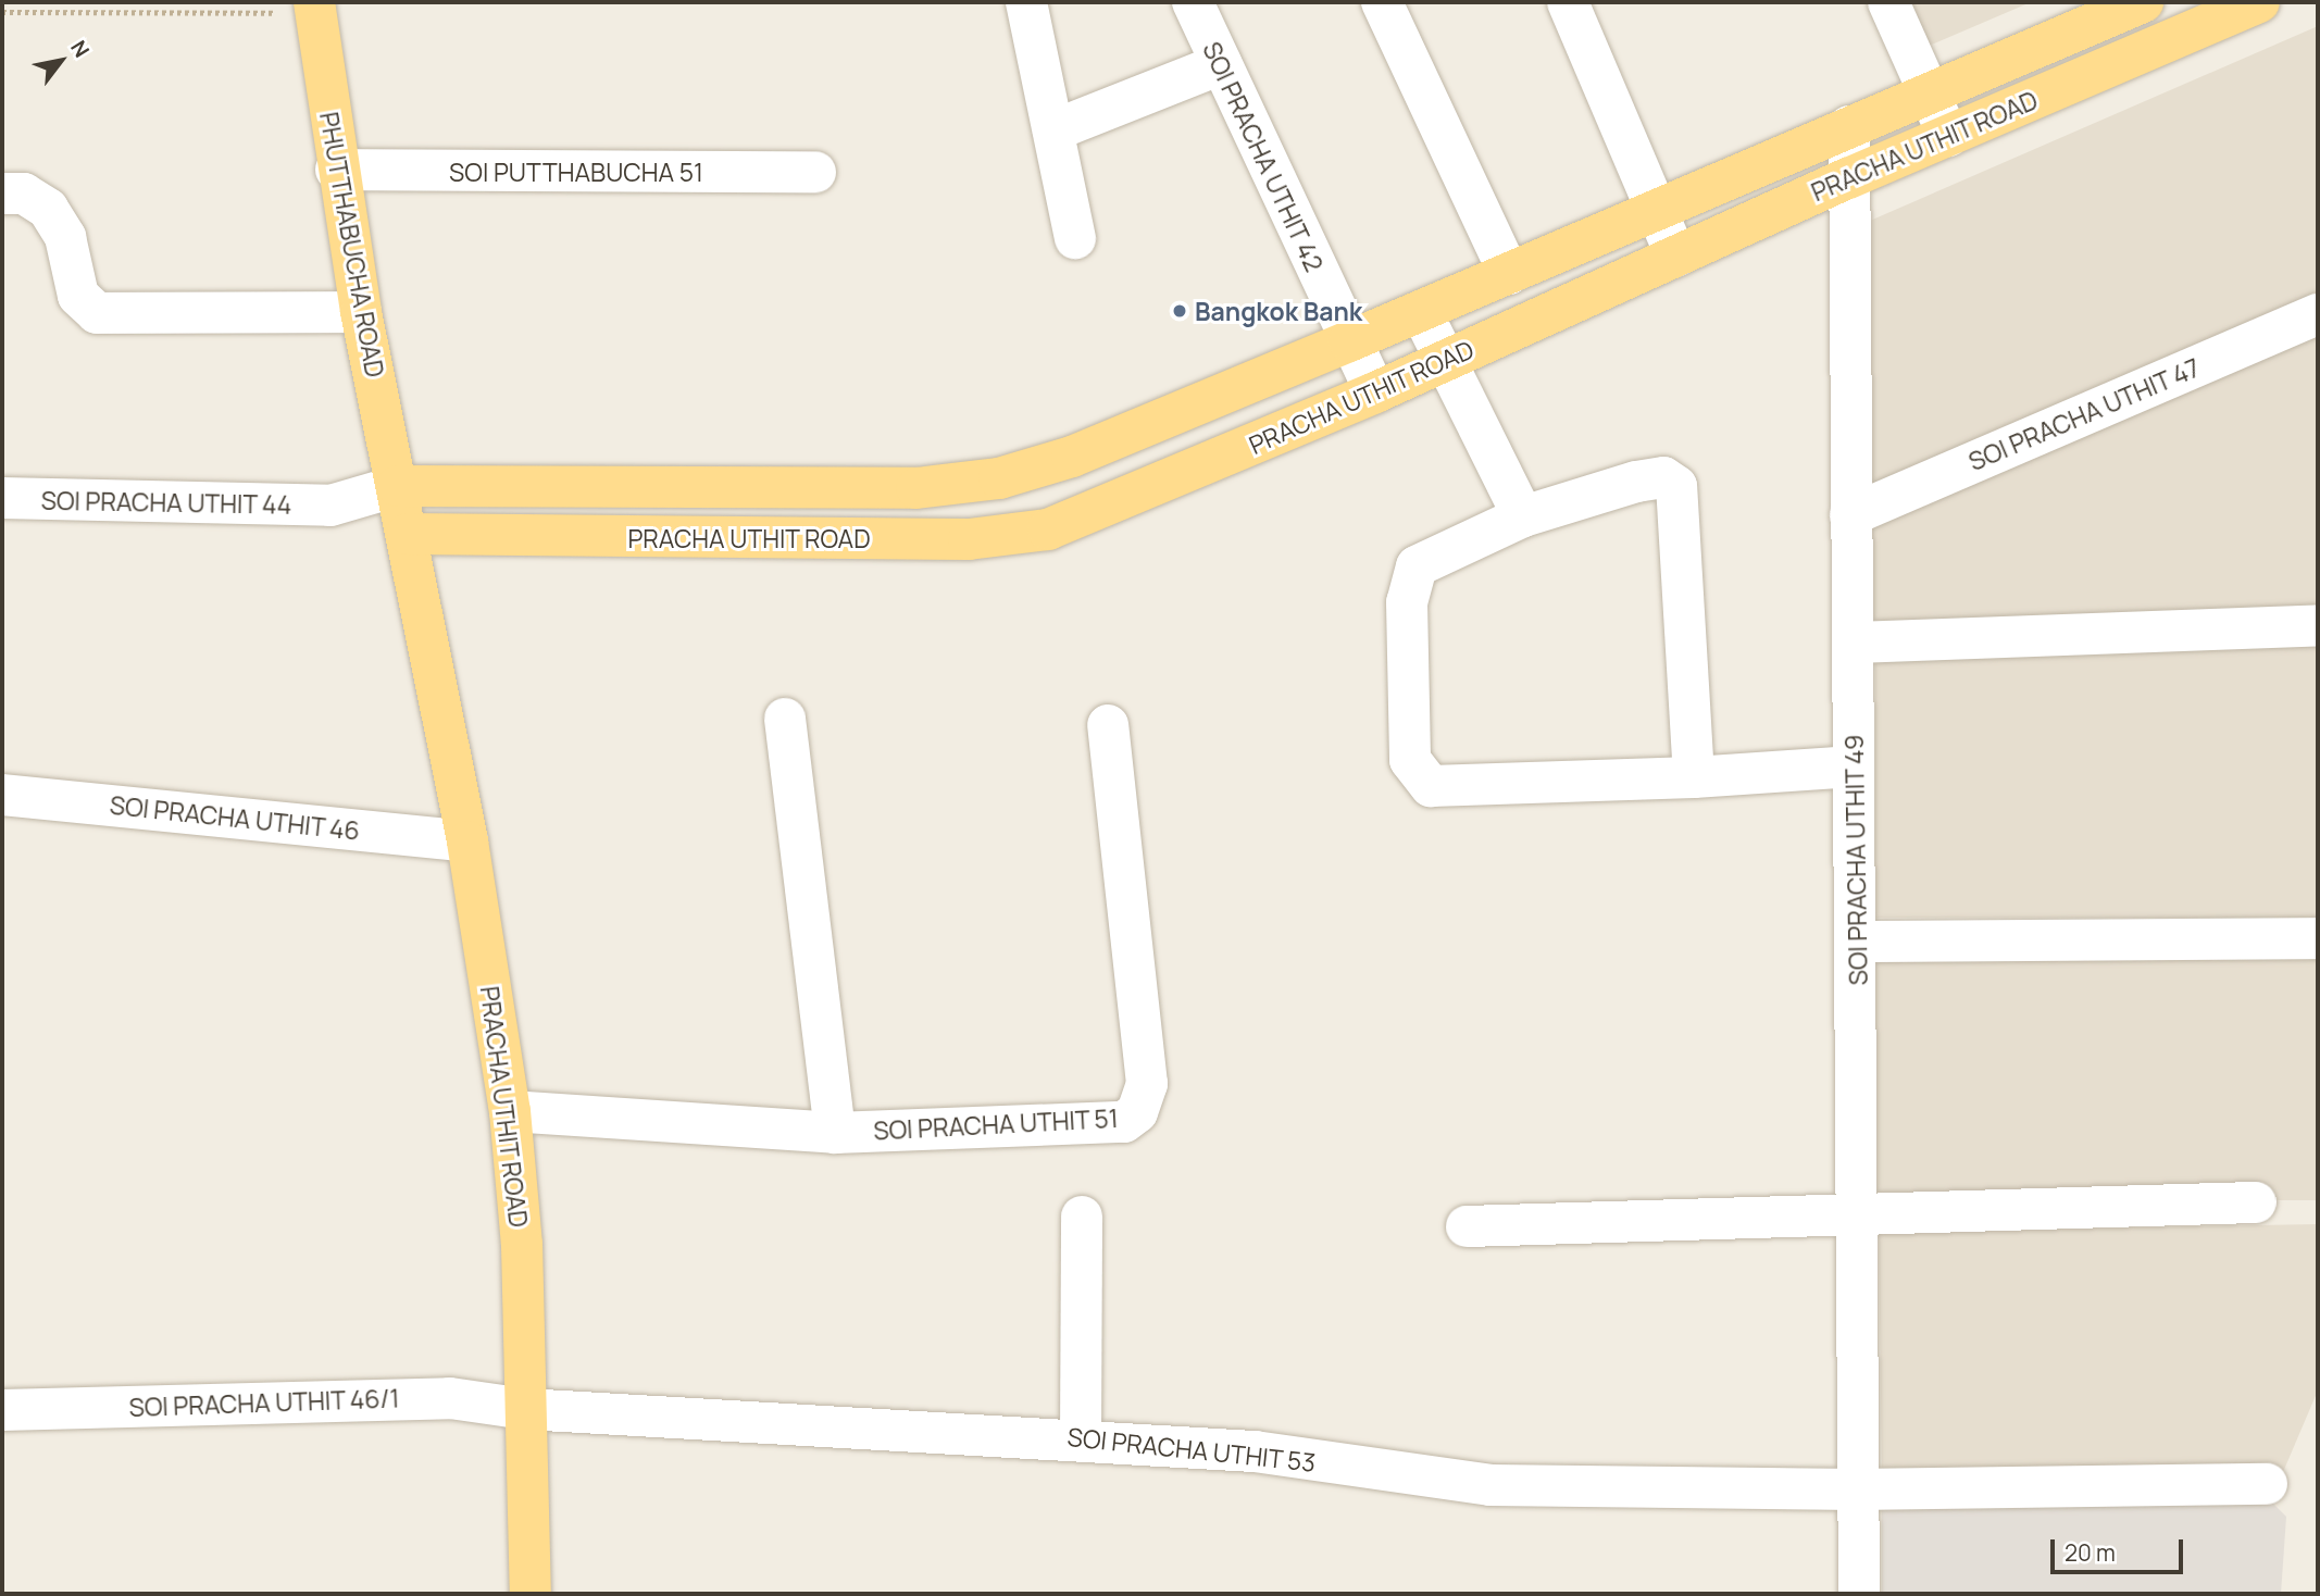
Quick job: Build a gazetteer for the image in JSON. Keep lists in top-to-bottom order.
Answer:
{
  "streets": {
    "main road": ["PRACHA UTHIT ROAD", "PHUTTHABUCHA ROAD"],
    "street": [
      "SOI PRACHA UTHIT 42",
      "SOI PUTTHABUCHA 51",
      "SOI PRACHA UTHIT 47",
      "SOI PRACHA UTHIT 44",
      "SOI PRACHA UTHIT 46",
      "SOI PRACHA UTHIT 49",
      "SOI PRACHA UTHIT 51",
      "SOI PRACHA UTHIT 46/1",
      "SOI PRACHA UTHIT 53"
    ]
  },
  "crossings": [
    ["PRACHA UTHIT ROAD", "SOI PRACHA UTHIT 42"],
    ["PRACHA UTHIT ROAD", "PHUTTHABUCHA ROAD"],
    ["PRACHA UTHIT ROAD", "SOI PRACHA UTHIT 44"],
    ["PRACHA UTHIT ROAD", "SOI PRACHA UTHIT 46"],
    ["PRACHA UTHIT ROAD", "SOI PRACHA UTHIT 49"],
    ["PRACHA UTHIT ROAD", "SOI PRACHA UTHIT 51"],
    ["PRACHA UTHIT ROAD", "SOI PRACHA UTHIT 46/1"],
    ["PRACHA UTHIT ROAD", "SOI PRACHA UTHIT 53"],
    ["SOI PUTTHABUCHA 51", "PHUTTHABUCHA ROAD"],
    ["PHUTTHABUCHA ROAD", "SOI PRACHA UTHIT 44"],
    ["SOI PRACHA UTHIT 47", "SOI PRACHA UTHIT 49"],
    ["SOI PRACHA UTHIT 49", "SOI PRACHA UTHIT 53"],
    ["SOI PRACHA UTHIT 46/1", "SOI PRACHA UTHIT 53"]
  ],
  "places": ["Bangkok Bank"],
  "scale_bar": "20 m",
  "north": "top right"
}
